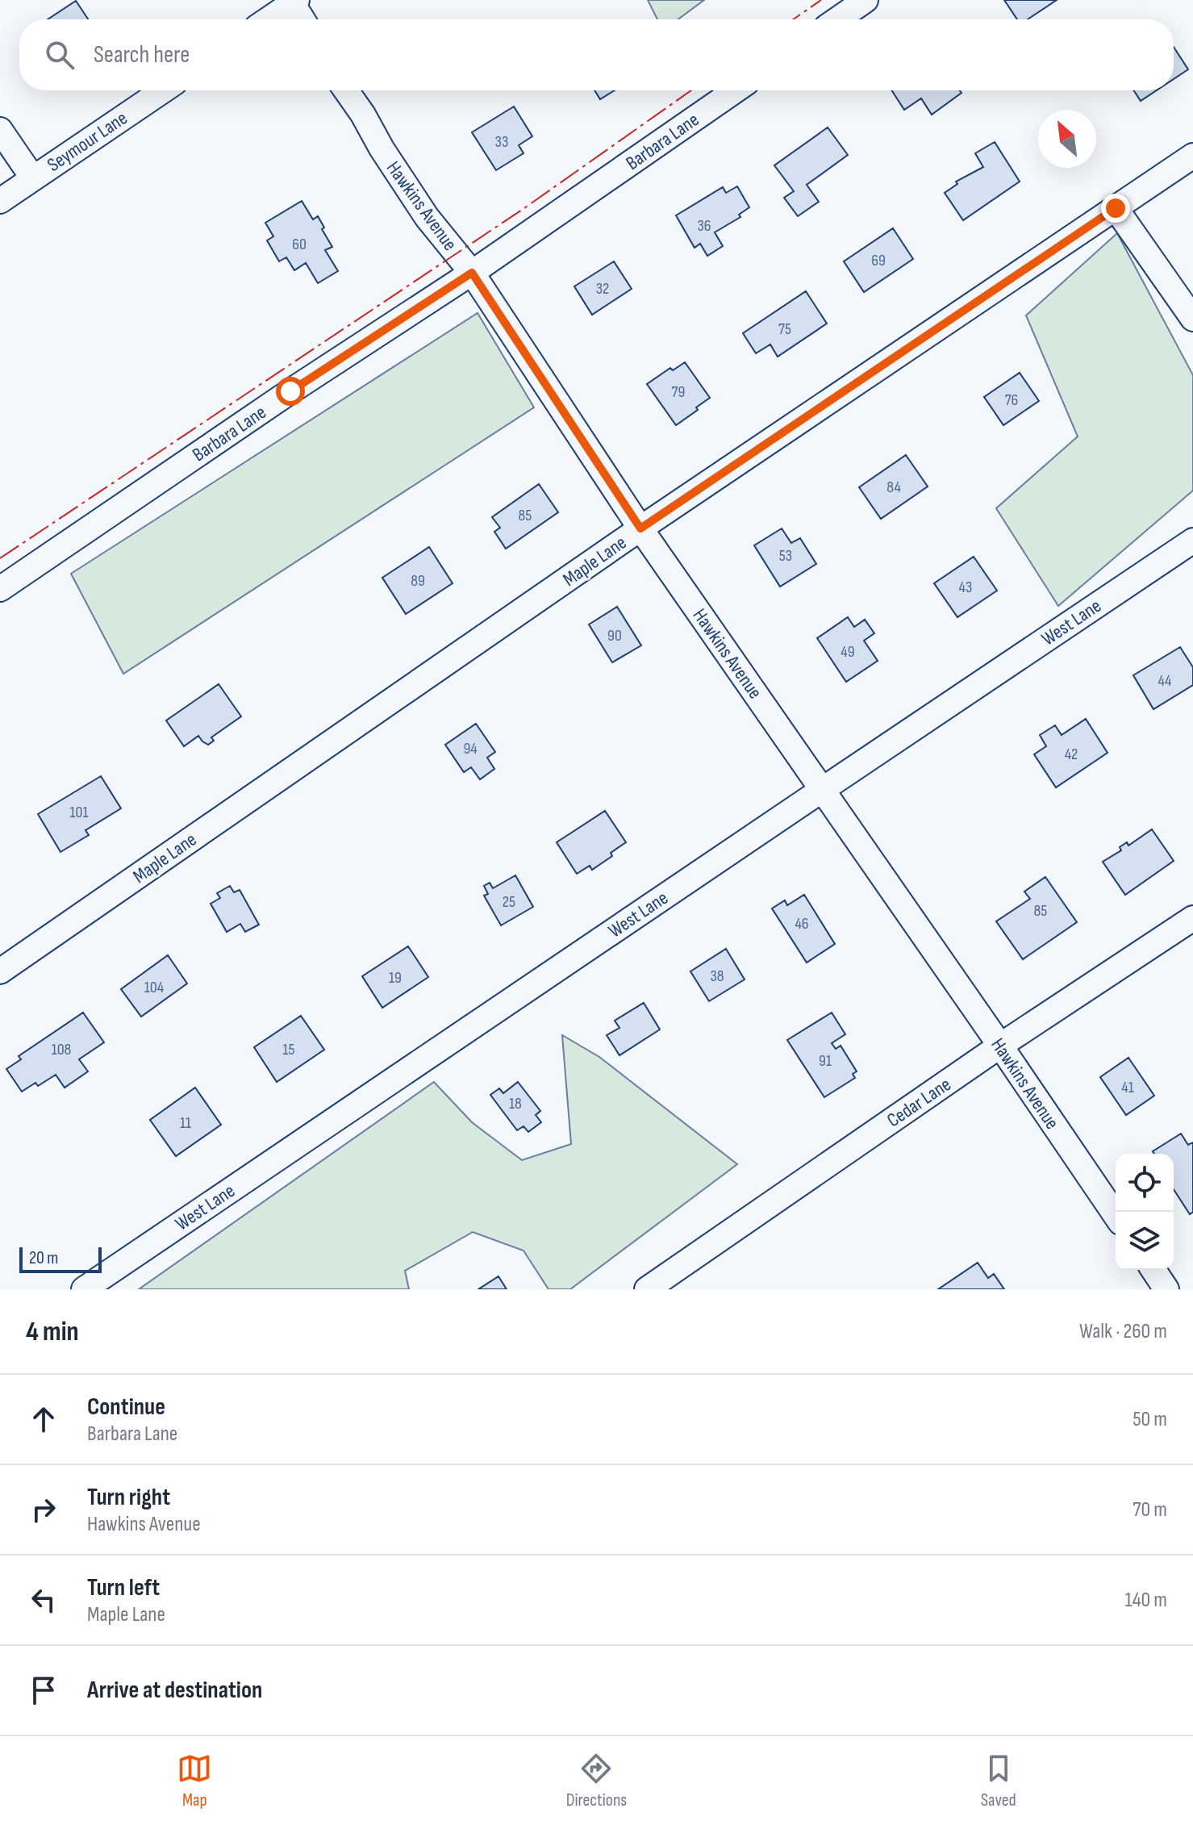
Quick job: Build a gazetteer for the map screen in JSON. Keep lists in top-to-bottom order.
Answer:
{
  "streets": {
    "street": [
      "Seymour Lane",
      "Barbara Lane",
      "Hawkins Avenue",
      "Maple Lane",
      "West Lane",
      "Cedar Lane"
    ]
  },
  "crossings": [
    ["Barbara Lane", "Hawkins Avenue"],
    ["Hawkins Avenue", "Maple Lane"],
    ["Hawkins Avenue", "West Lane"],
    ["Hawkins Avenue", "Cedar Lane"]
  ],
  "house_numbers": [
    "33",
    "36",
    "60",
    "69",
    "32",
    "75",
    "79",
    "76",
    "84",
    "85",
    "53",
    "89",
    "43",
    "90",
    "49",
    "44",
    "94",
    "42",
    "101",
    "25",
    "85",
    "46",
    "38",
    "19",
    "104",
    "108",
    "15",
    "91",
    "41",
    "18",
    "11"
  ],
  "scale_bar": "20 m",
  "north": "top left",
  "page": {
    "search": "Search here",
    "scale": "20 m",
    "heading": ["4 min", "Walk · 260 m"],
    "list": [
      ["Continue", "Barbara Lane", "50 m"],
      ["Turn right", "Hawkins Avenue", "70 m"],
      ["Turn left", "Maple Lane", "140 m"],
      "Arrive at destination"
    ],
    "nav": ["Map", "Directions", "Saved"]
  }
}
